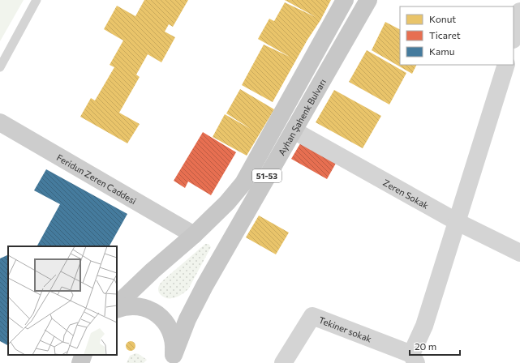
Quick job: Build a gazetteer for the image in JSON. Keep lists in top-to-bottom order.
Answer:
{
  "streets": {
    "main road": ["Ayhan Şahenk Bulvarı", "51-53"],
    "street": ["Feridun Zeren Caddesi", "Zeren Sokak", "Tekiner sokak"]
  },
  "crossings": [
    ["Ayhan Şahenk Bulvarı", "Feridun Zeren Caddesi"],
    ["Ayhan Şahenk Bulvarı", "Zeren Sokak"]
  ],
  "legend": ["Konut", "Ticaret", "Kamu"],
  "scale_bar": "20 m"
}
